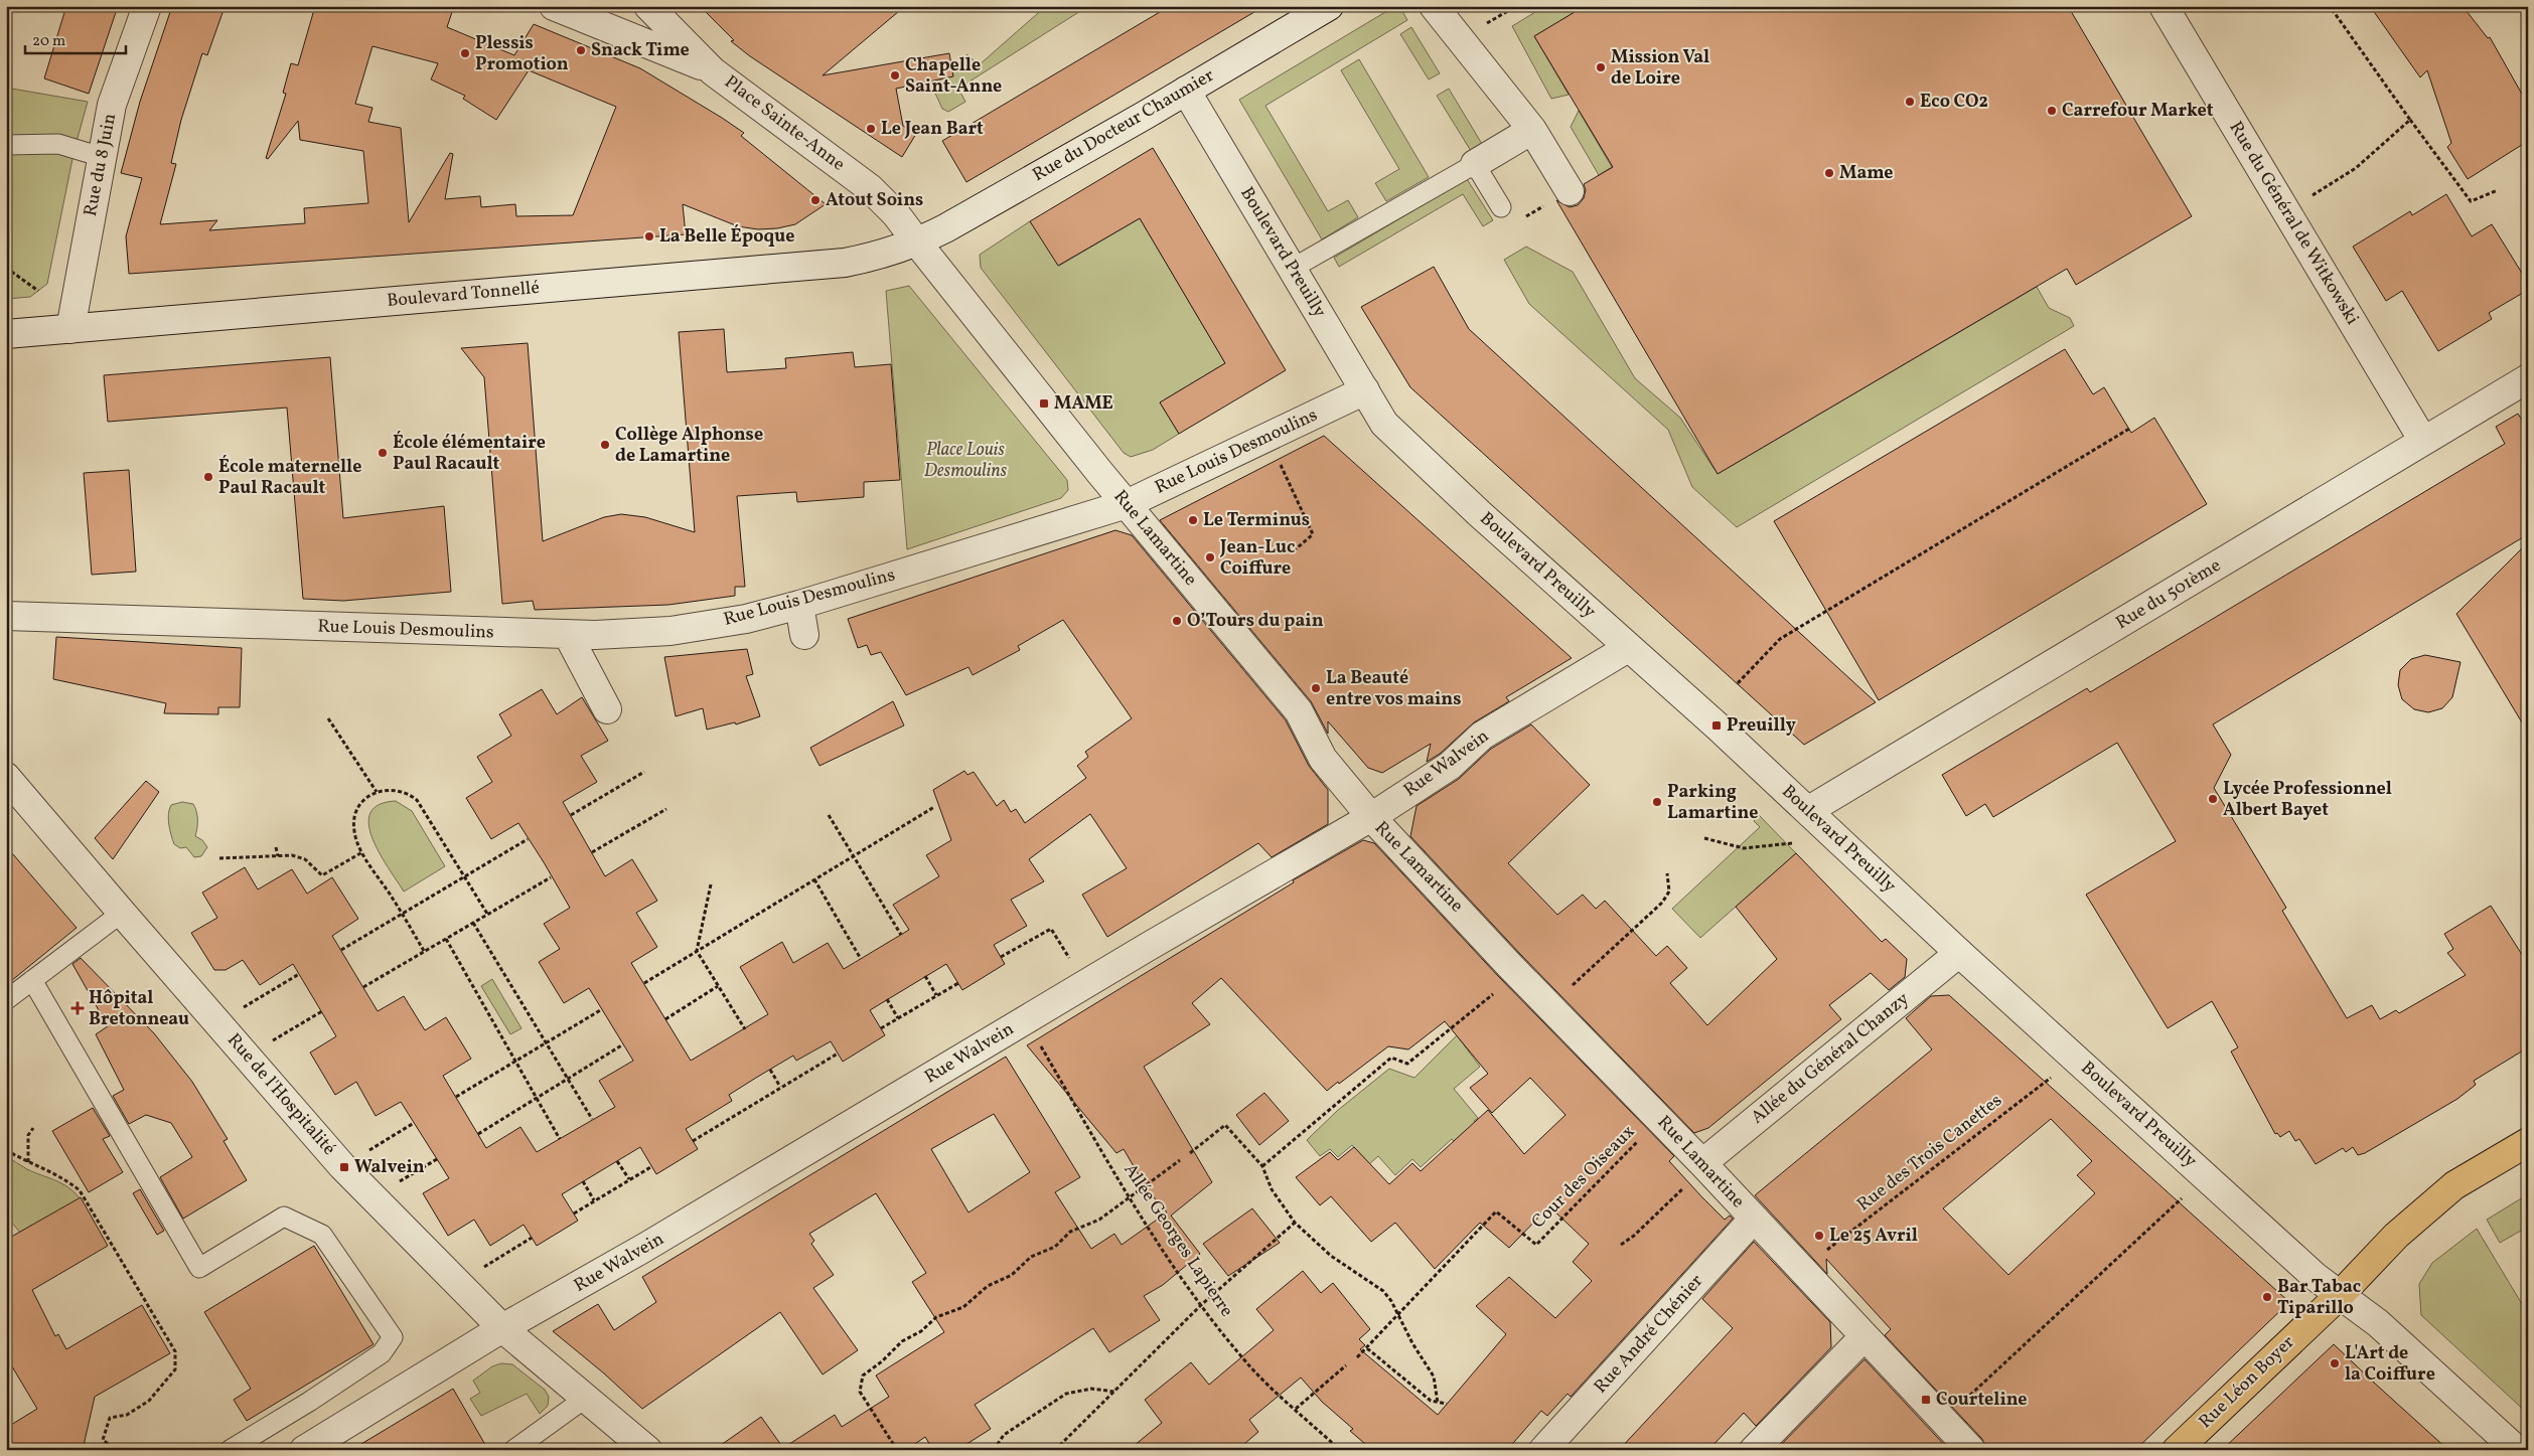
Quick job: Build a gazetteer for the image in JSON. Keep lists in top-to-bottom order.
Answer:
{
  "streets": {
    "main road": ["Rue Léon Boyer"],
    "street": [
      "Place Sainte-Anne",
      "Rue du Docteur Chaumier",
      "Rue du 8 Juin",
      "Rue du Général de Witkowski",
      "Boulevard Preuilly",
      "Boulevard Tonnellé",
      "Rue Louis Desmoulins",
      "Rue Lamartine",
      "Rue du 501ème",
      "Rue Walvein",
      "Allée du Général Chanzy",
      "Rue de l'Hospitalité",
      "Rue André Chénier"
    ],
    "path": ["Rue des Trois Canettes", "Cour des Oiseaux", "Allée Georges Lapierre"]
  },
  "crossings": [
    ["Place Sainte-Anne", "Rue du Docteur Chaumier"],
    ["Place Sainte-Anne", "Boulevard Tonnellé"],
    ["Place Sainte-Anne", "Rue Lamartine"],
    ["Rue du Docteur Chaumier", "Boulevard Preuilly"],
    ["Rue du Docteur Chaumier", "Boulevard Tonnellé"],
    ["Rue du Docteur Chaumier", "Rue Lamartine"],
    ["Rue du 8 Juin", "Boulevard Tonnellé"],
    ["Rue du Général de Witkowski", "Rue du 501ème"],
    ["Boulevard Preuilly", "Rue Louis Desmoulins"],
    ["Boulevard Preuilly", "Rue du 501ème"],
    ["Boulevard Preuilly", "Rue Walvein"],
    ["Boulevard Preuilly", "Allée du Général Chanzy"],
    ["Boulevard Preuilly", "Rue des Trois Canettes"],
    ["Boulevard Preuilly", "Rue Léon Boyer"],
    ["Boulevard Tonnellé", "Rue Lamartine"],
    ["Rue Louis Desmoulins", "Rue Lamartine"],
    ["Rue Lamartine", "Rue Walvein"],
    ["Rue Lamartine", "Allée du Général Chanzy"],
    ["Rue Lamartine", "Rue des Trois Canettes"],
    ["Rue Lamartine", "Cour des Oiseaux"],
    ["Rue Lamartine", "Rue André Chénier"],
    ["Rue Walvein", "Rue de l'Hospitalité"],
    ["Rue Walvein", "Allée Georges Lapierre"]
  ],
  "parks": ["Place Louis Desmoulins"],
  "places": {
    "other": [
      "Snack Time",
      "Plessis Promotion",
      "Mission Val de Loire",
      "Chapelle Saint-Anne",
      "Eco CO2",
      "Carrefour Market",
      "Le Jean Bart",
      "Mame",
      "Atout Soins",
      "La Belle Époque",
      "Collège Alphonse de Lamartine",
      "École élémentaire Paul Racault",
      "École maternelle Paul Racault",
      "Le Terminus",
      "Jean-Luc Coiffure",
      "O’Tours du pain",
      "La Beauté entre vos mains",
      "Lycée Professionnel Albert Bayet",
      "Parking Lamartine",
      "Le 25 Avril",
      "Bar Tabac Tiparillo",
      "L'Art de la Coiffure"
    ],
    "transit": [
      "MAME",
      "Preuilly",
      "Walvein",
      "Courteline"
    ],
    "health": ["Hôpital Bretonneau"]
  },
  "scale_bar": "20 m"
}
